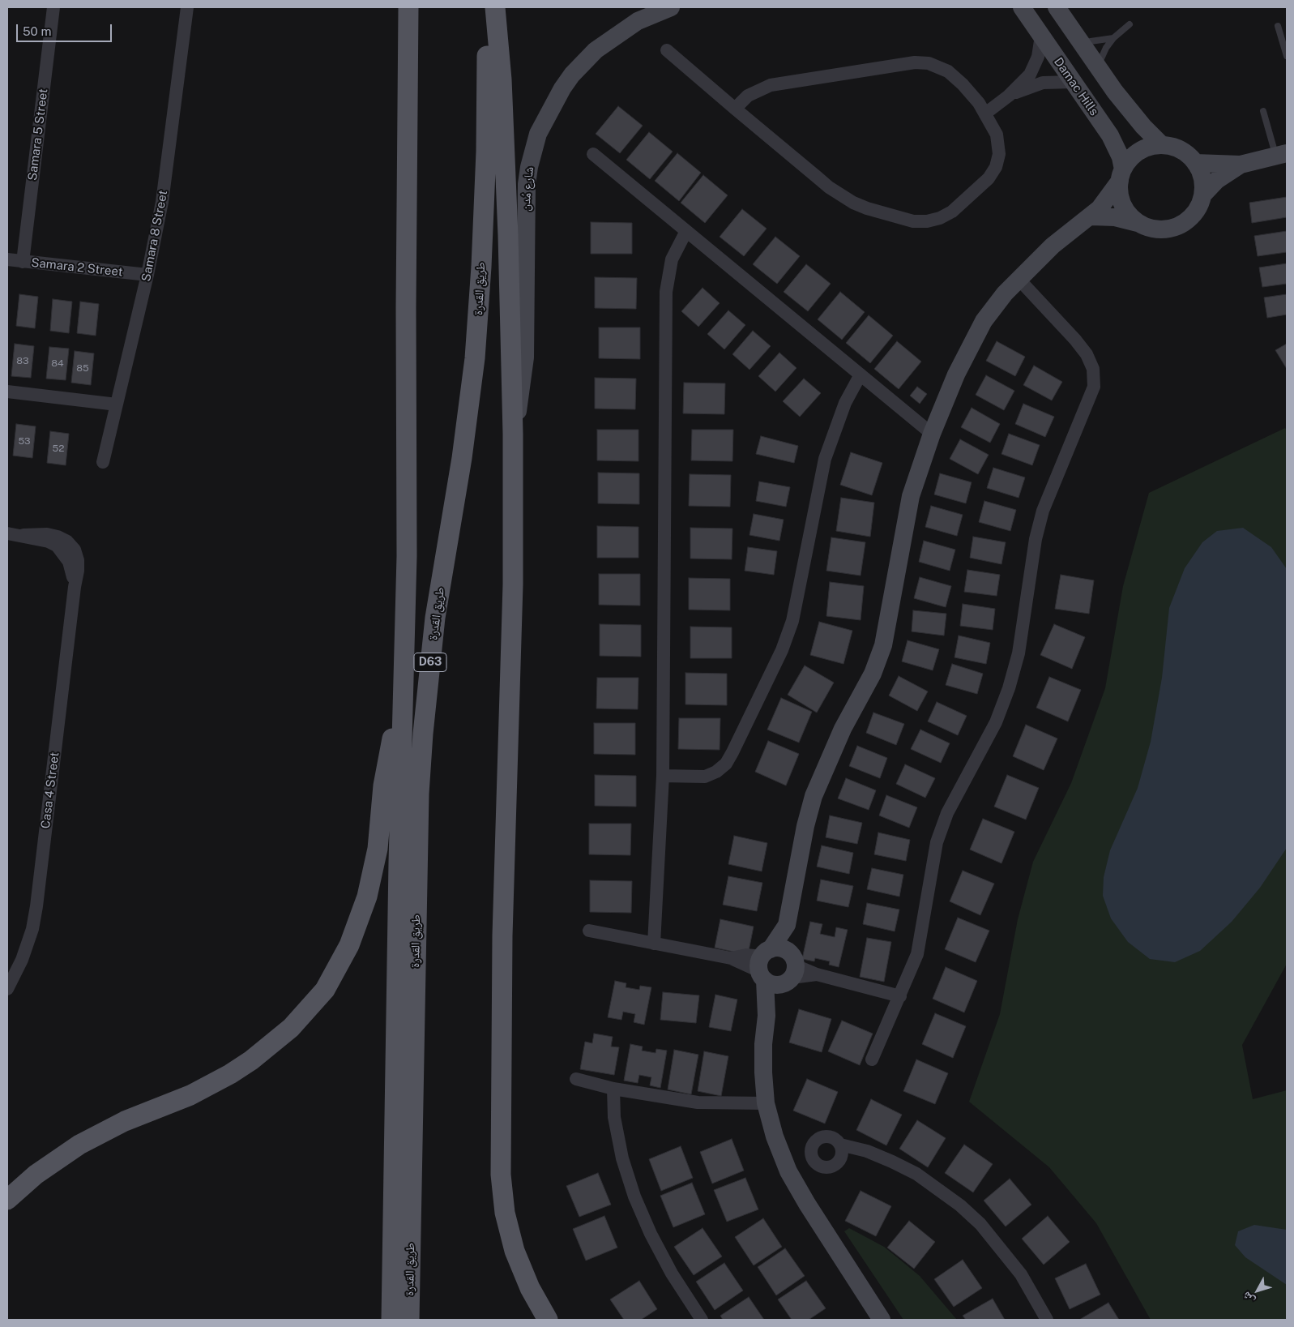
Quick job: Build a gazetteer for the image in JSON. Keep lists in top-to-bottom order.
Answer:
{
  "streets": {
    "main road": ["طريق القدرة", "D63"],
    "street": [
      "Damac Hills",
      "Samara 5 Street",
      "شارع مُدن",
      "Samara 8 Street",
      "Samara 2 Street",
      "Casa 4 Street"
    ]
  },
  "crossings": [
    ["Samara 5 Street", "Samara 2 Street"],
    ["Samara 8 Street", "Samara 2 Street"]
  ],
  "house_numbers": [
    "83",
    "84",
    "85",
    "53",
    "52"
  ],
  "scale_bar": "50 m",
  "north": "bottom left"
}
